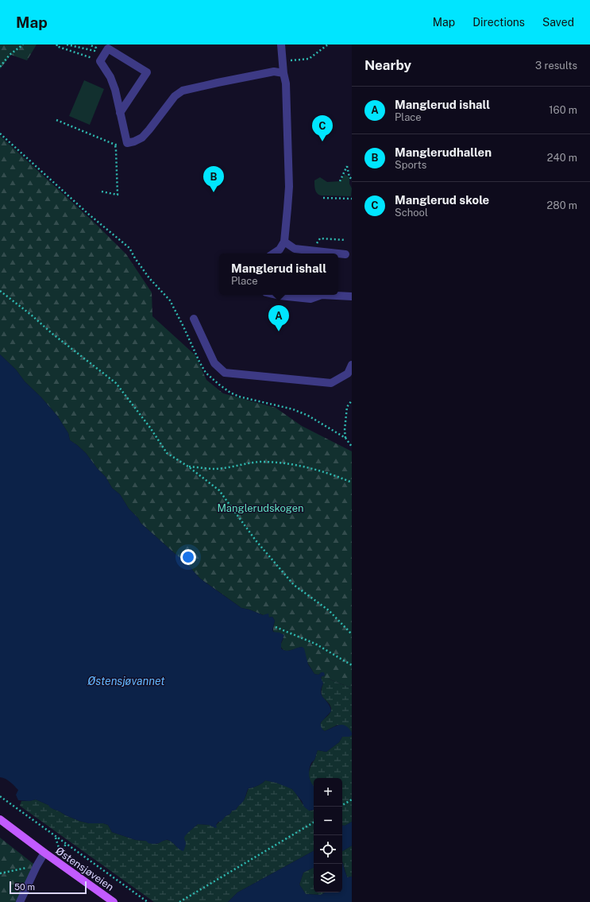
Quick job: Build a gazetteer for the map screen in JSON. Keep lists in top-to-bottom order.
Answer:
{
  "streets": {
    "main road": ["Østensjøveien"]
  },
  "water": ["Østensjøvannet"],
  "parks": ["Manglerudskogen"],
  "scale_bar": "50 m",
  "page": {
    "header": "Map",
    "nav": ["Map", "Directions", "Saved"],
    "heading": ["Nearby", "3 results"],
    "list": [
      {
        "mark": "A",
        "name": "Manglerud ishall",
        "note": "Place",
        "value": "160 m"
      },
      {
        "mark": "B",
        "name": "Manglerudhallen",
        "note": "Sports",
        "value": "240 m"
      },
      {
        "mark": "C",
        "name": "Manglerud skole",
        "note": "School",
        "value": "280 m"
      }
    ],
    "pins": ["C", "B", "A"],
    "popup": ["Manglerud ishall", "Place"],
    "map_buttons": ["+", "−"],
    "scale": "50 m"
  }
}
